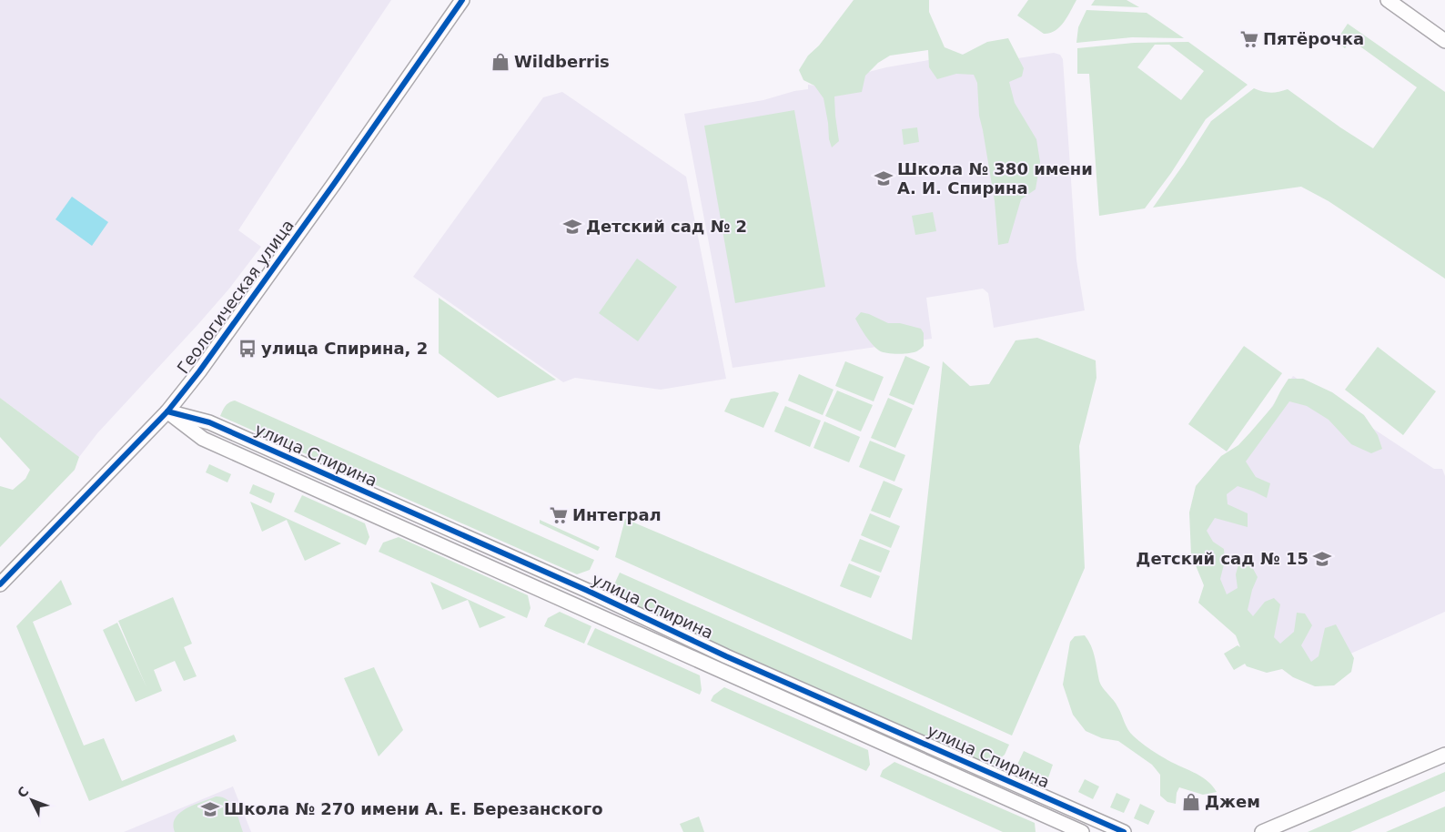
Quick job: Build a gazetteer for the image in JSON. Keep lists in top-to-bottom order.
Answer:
{
  "streets": {
    "street": ["Геологическая улица", "улица Спирина"]
  },
  "crossings": [
    ["Геологическая улица", "улица Спирина"]
  ],
  "places": {
    "supermarket": ["Пятёрочка", "Интеграл"],
    "shop": ["Wildberris", "Джем"],
    "school or university": [
      "Школа № 380 имени А. И. Спирина",
      "Детский сад № 2",
      "Детский сад № 15",
      "Школа № 270 имени А. Е. Березанского"
    ],
    "bus stop": ["улица Спирина, 2"]
  },
  "north": "top left"
}
